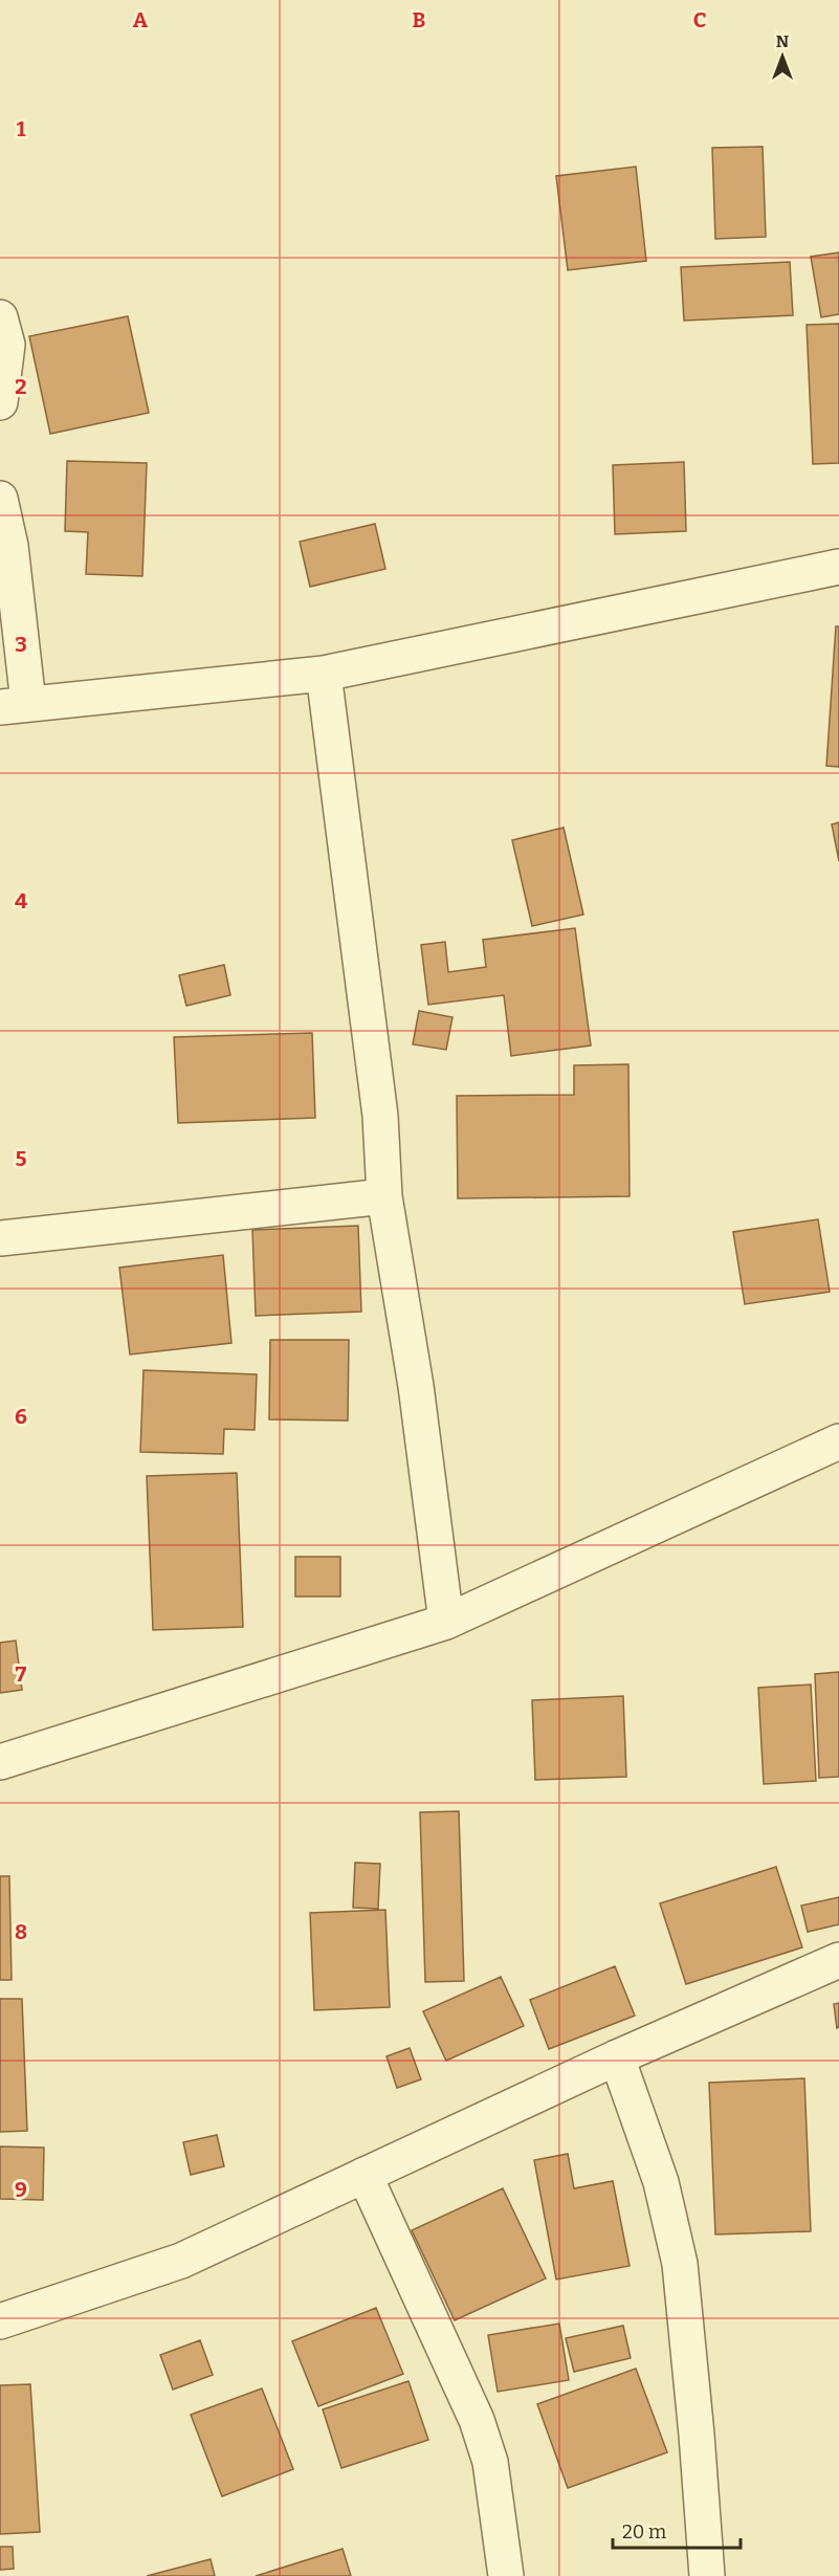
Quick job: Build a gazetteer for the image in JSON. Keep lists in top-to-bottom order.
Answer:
{
  "scale_bar": "20 m",
  "north": "top",
  "grid": {
    "columns": ["A", "B", "C"],
    "rows": [
      "1",
      "2",
      "3",
      "4",
      "5",
      "6",
      "7",
      "8",
      "9"
    ]
  }
}
